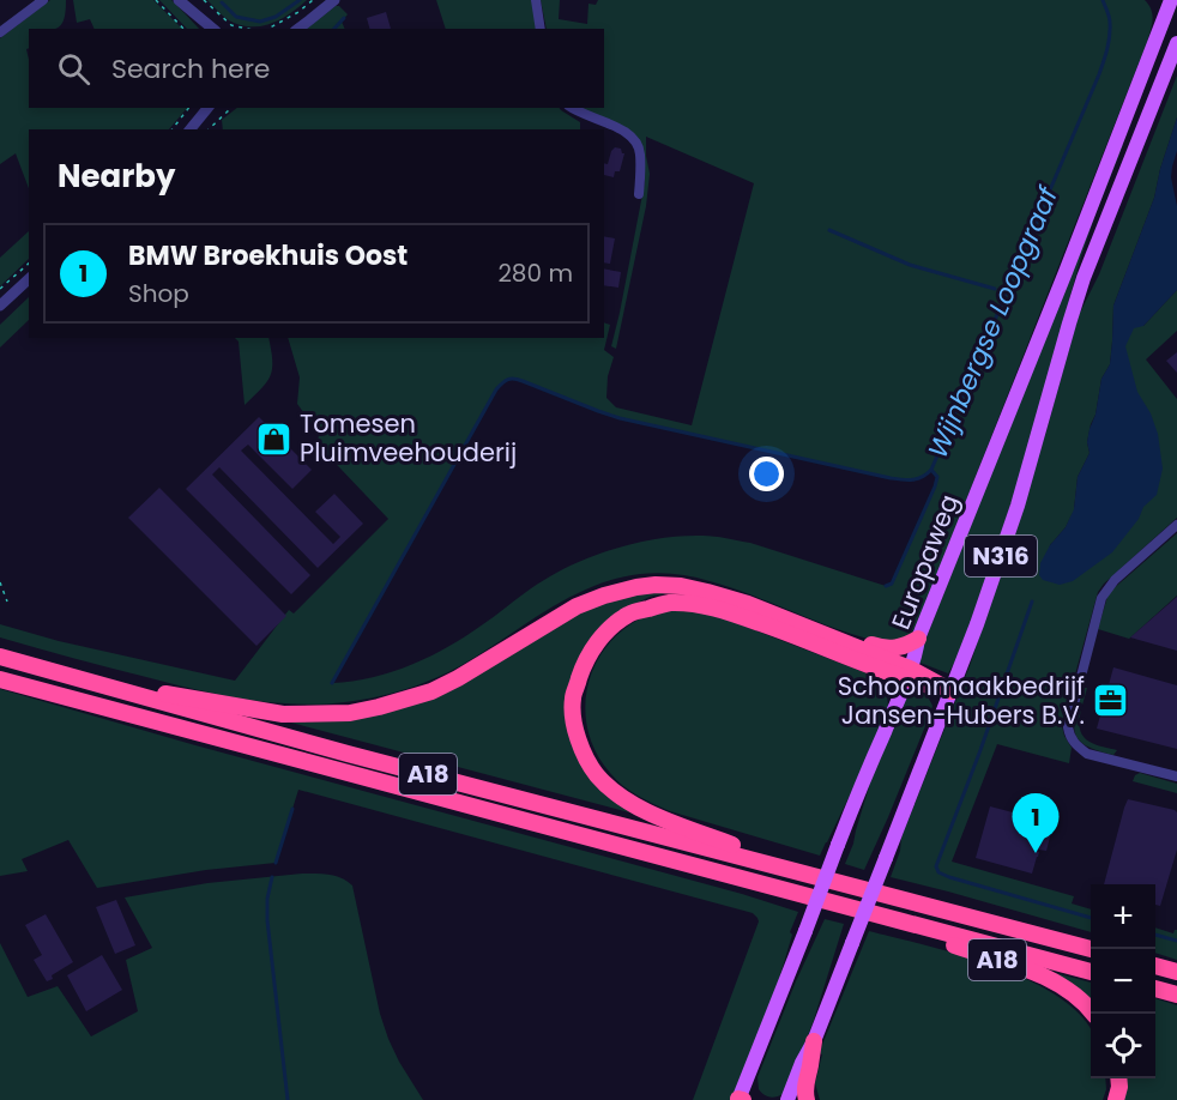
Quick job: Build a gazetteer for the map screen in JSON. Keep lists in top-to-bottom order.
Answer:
{
  "streets": {
    "highway": ["A18"],
    "main road": ["N316", "Europaweg"]
  },
  "crossings": [
    ["N316", "A18"],
    ["Europaweg", "A18"]
  ],
  "water": ["Wijnbergse Loopgraaf"],
  "places": {
    "shop": ["Tomesen Pluimveehouderij"],
    "office": ["Schoonmaakbedrijf Jansen-Hubers B.V."]
  },
  "page": {
    "search": "Search here",
    "heading": "Nearby",
    "list": [
      {
        "mark": "1",
        "name": "BMW Broekhuis Oost",
        "note": "Shop",
        "value": "280 m"
      }
    ],
    "pins": "1",
    "map_buttons": ["+", "−"]
  }
}
